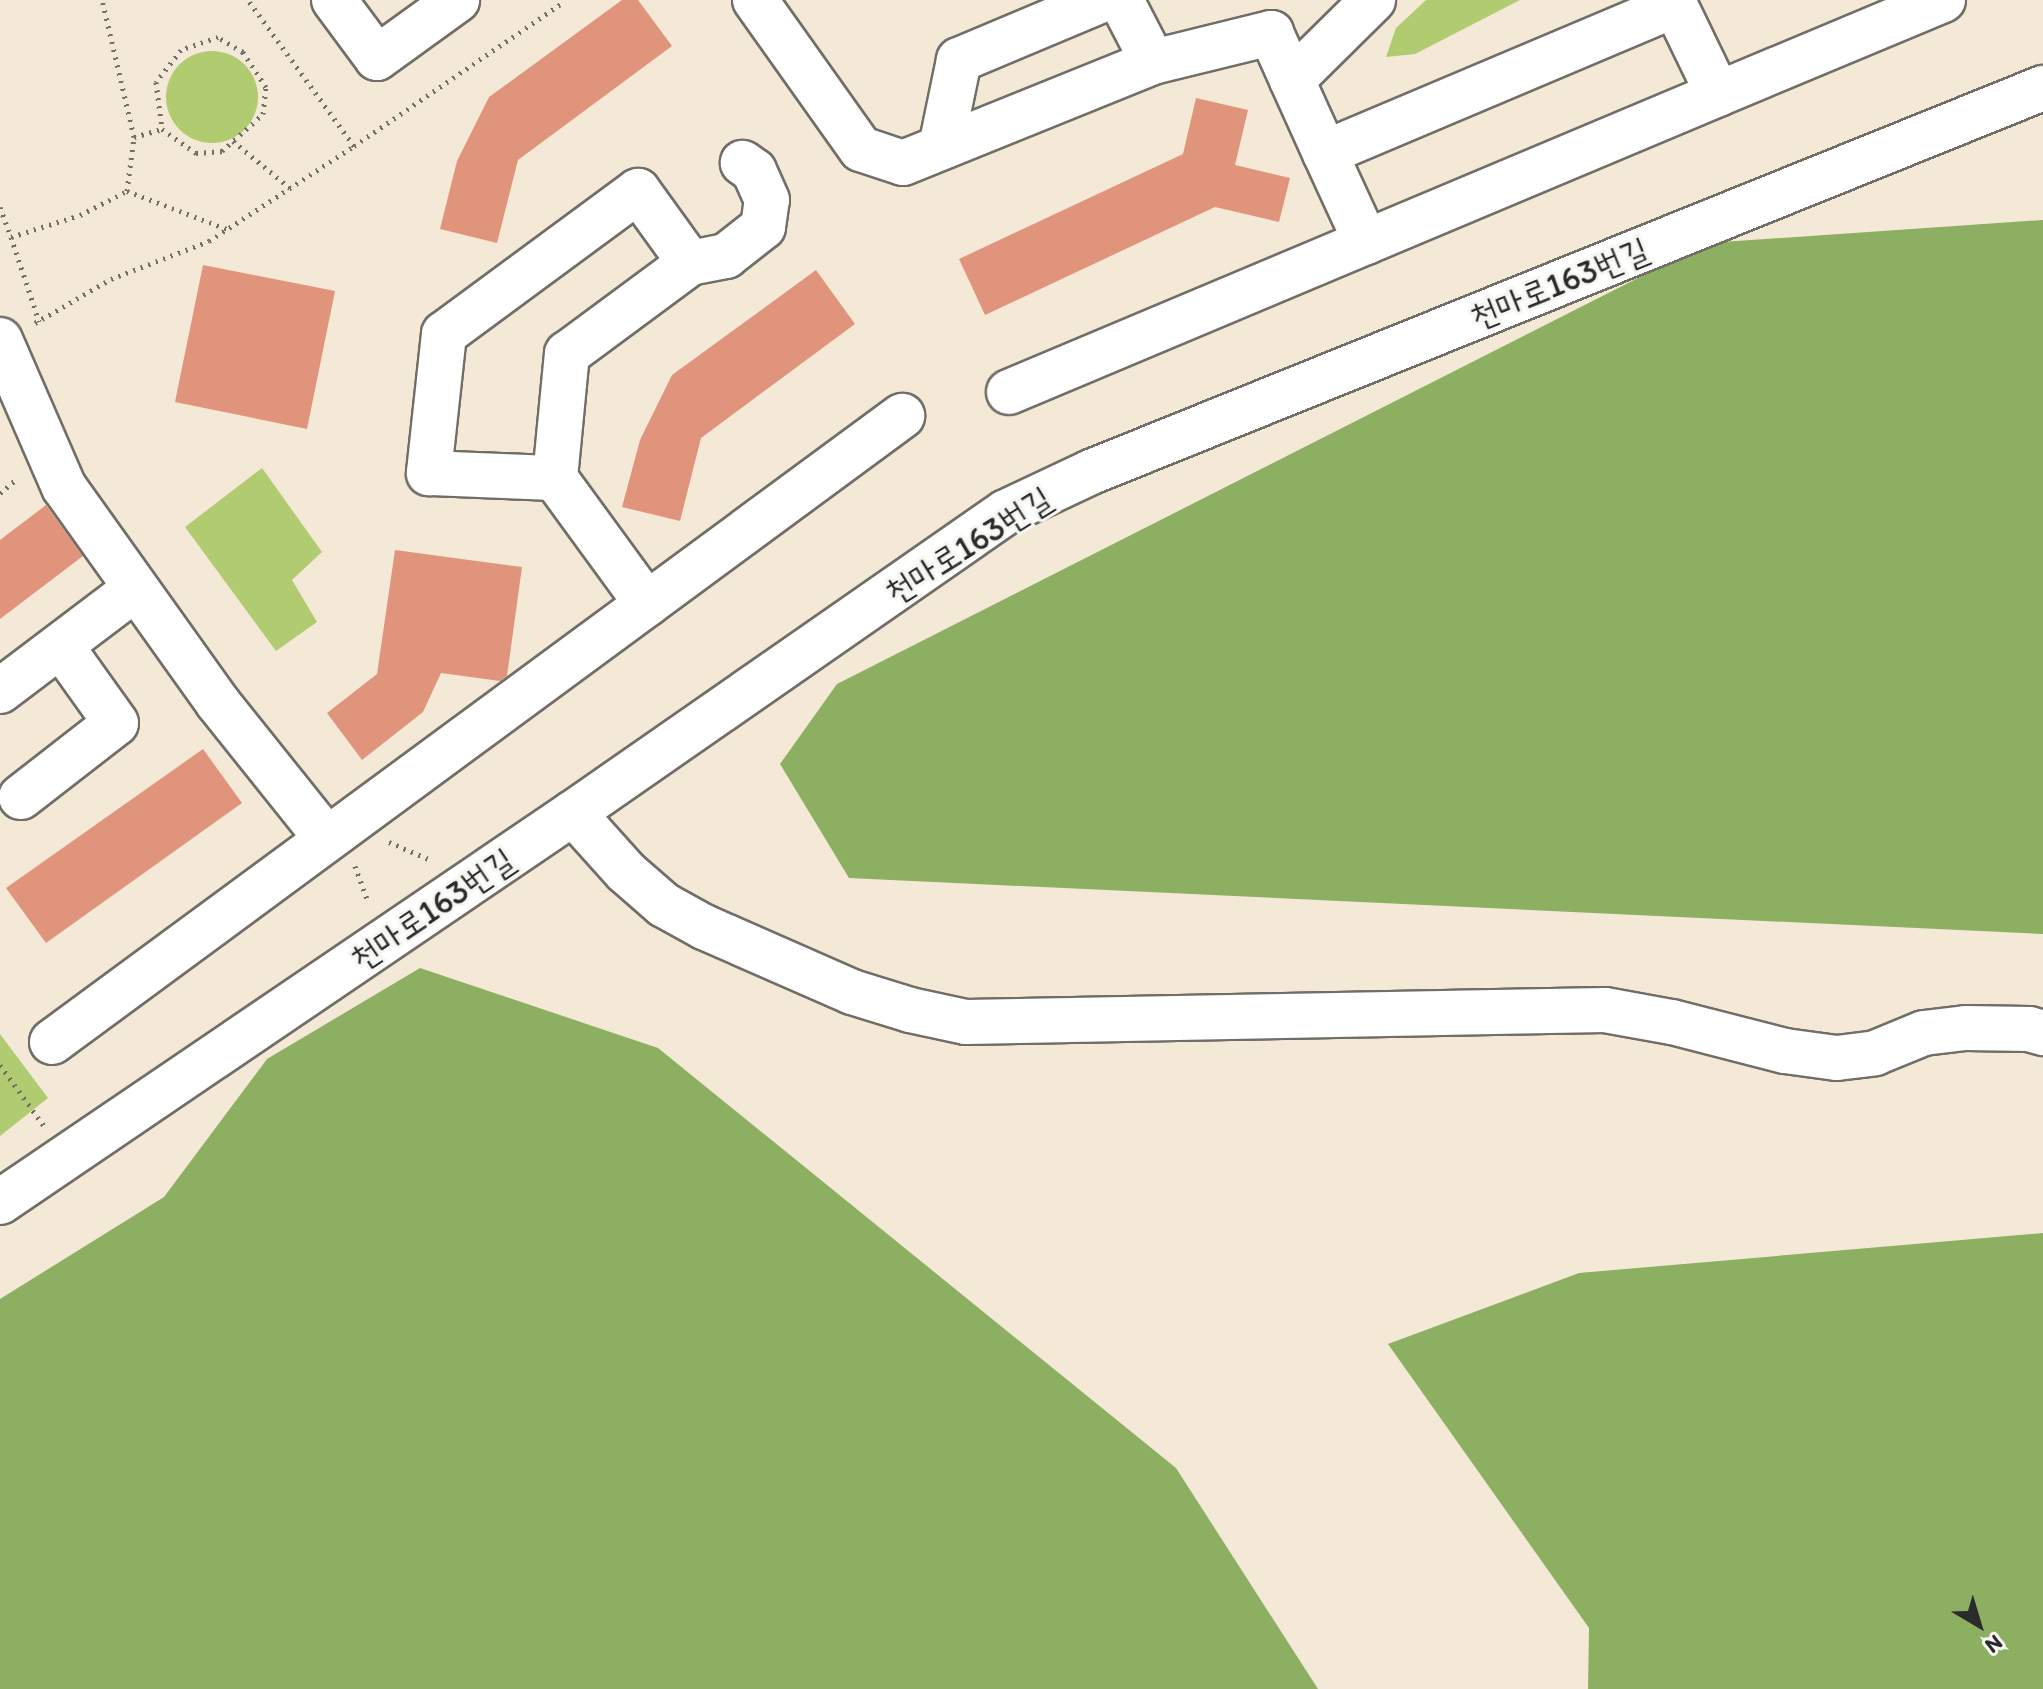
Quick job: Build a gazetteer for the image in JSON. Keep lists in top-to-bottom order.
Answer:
{
  "streets": {
    "street": ["천마로163번길"]
  },
  "north": "bottom right"
}
